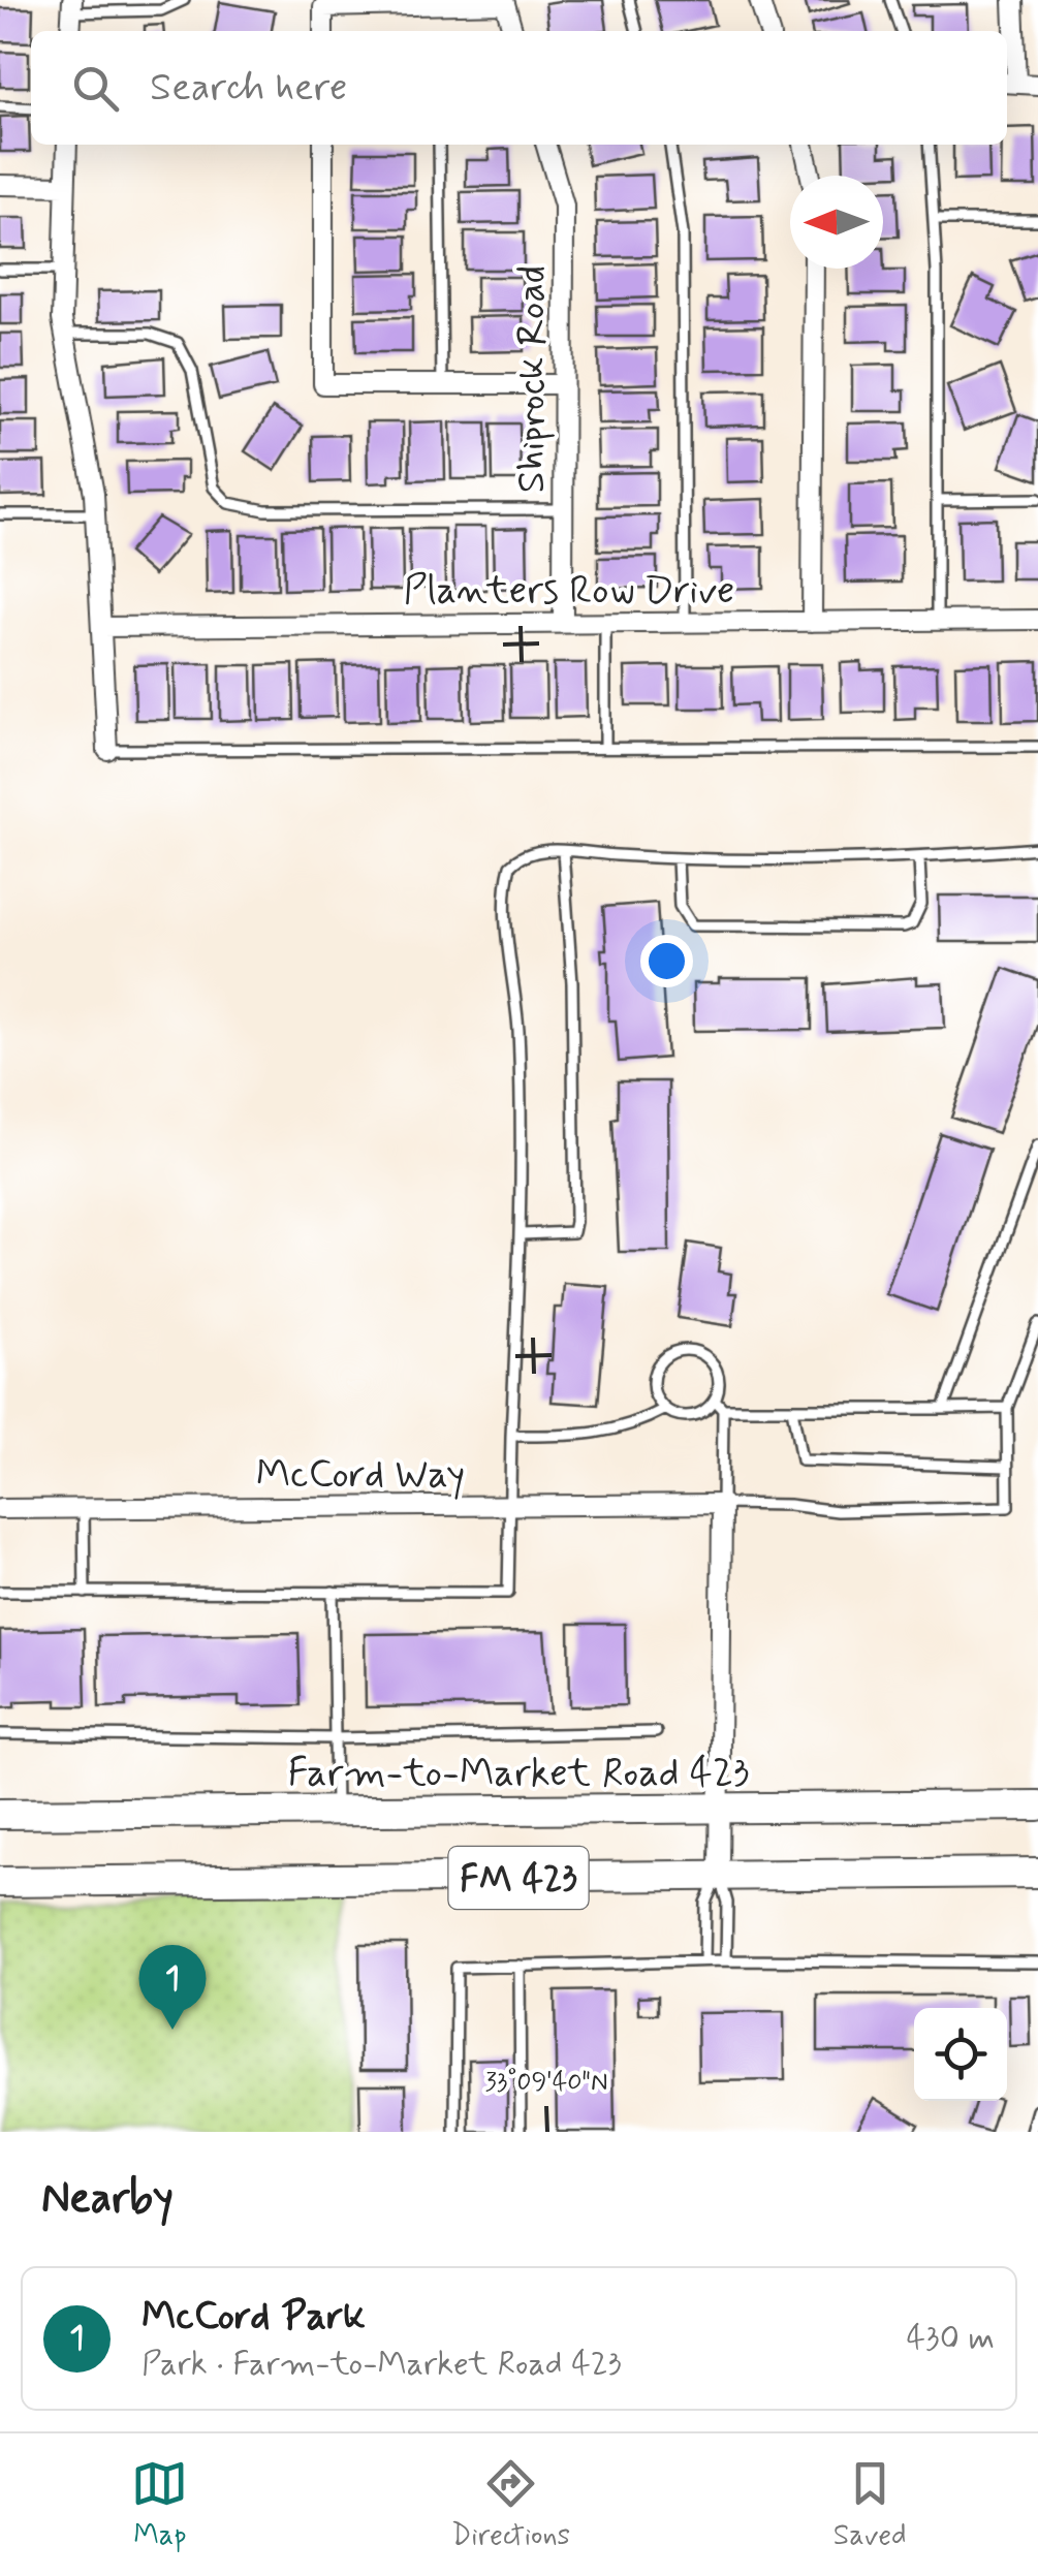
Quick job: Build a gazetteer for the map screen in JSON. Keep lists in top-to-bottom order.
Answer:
{
  "streets": {
    "main road": ["Farm-to-Market Road 423", "FM 423"],
    "street": ["Shiprock Road", "Planters Row Drive", "McCord Way"]
  },
  "crossings": [
    ["Shiprock Road", "Planters Row Drive"]
  ],
  "north": "left",
  "page": {
    "search": "Search here",
    "pins": "1",
    "heading": "Nearby",
    "list": [
      {
        "mark": "1",
        "name": "McCord Park",
        "note": "Park · Farm-to-Market Road 423",
        "value": "430 m"
      }
    ],
    "nav": ["Map", "Directions", "Saved"]
  },
  "coordinates": ["33°09'40\"N"]
}
